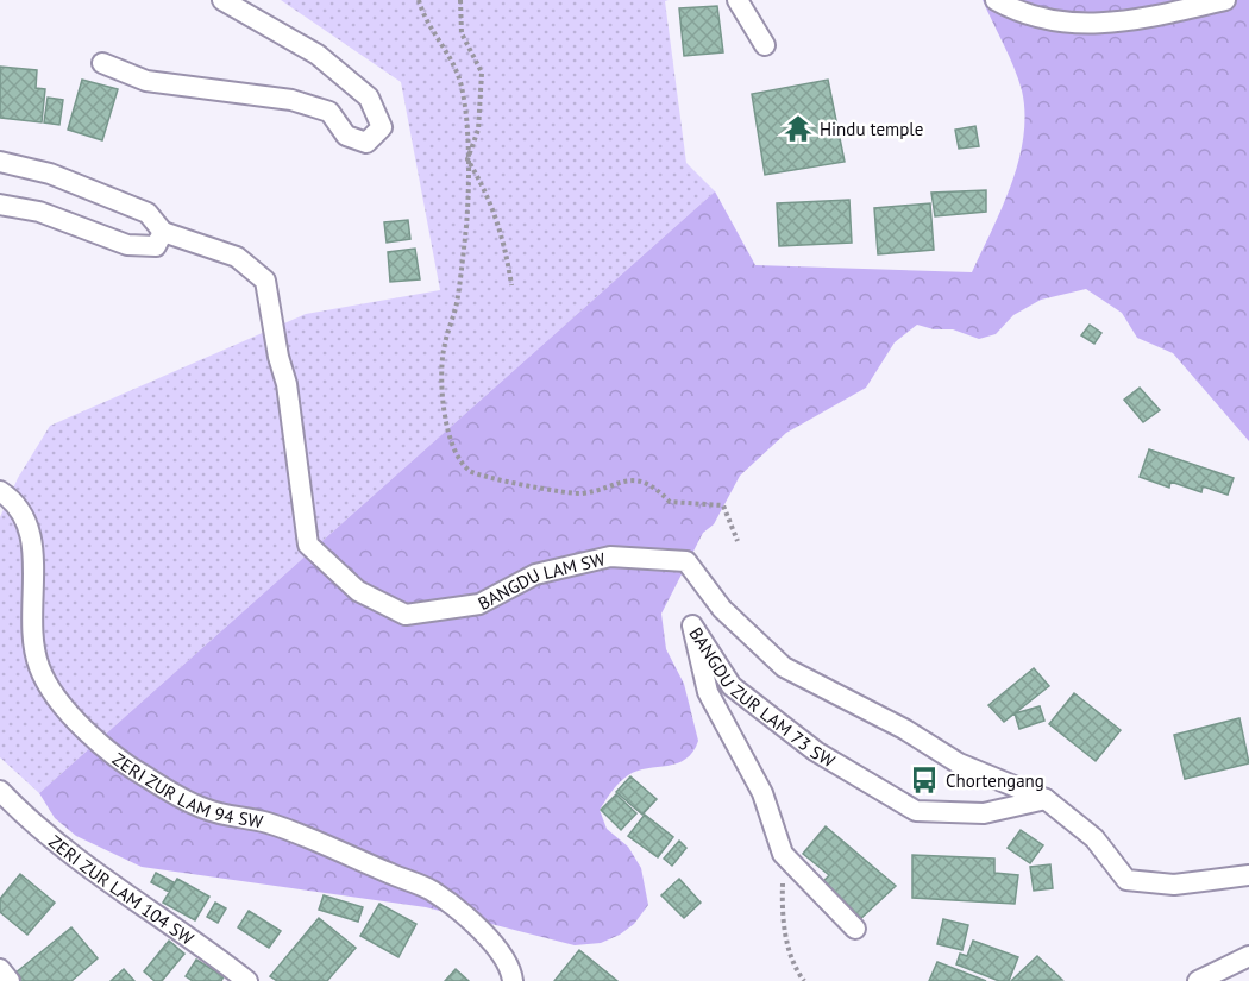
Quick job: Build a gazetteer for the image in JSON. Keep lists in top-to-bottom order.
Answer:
{
  "streets": {
    "street": [
      "BANGDU LAM SW",
      "BANGDU ZUR LAM 73 SW",
      "ZERI ZUR LAM 94 SW",
      "ZERI ZUR LAM 104 SW"
    ]
  },
  "crossings": [
    ["BANGDU LAM SW", "BANGDU ZUR LAM 73 SW"]
  ],
  "places": {
    "temple": ["Hindu temple"],
    "bus stop": ["Chortengang"]
  }
}
